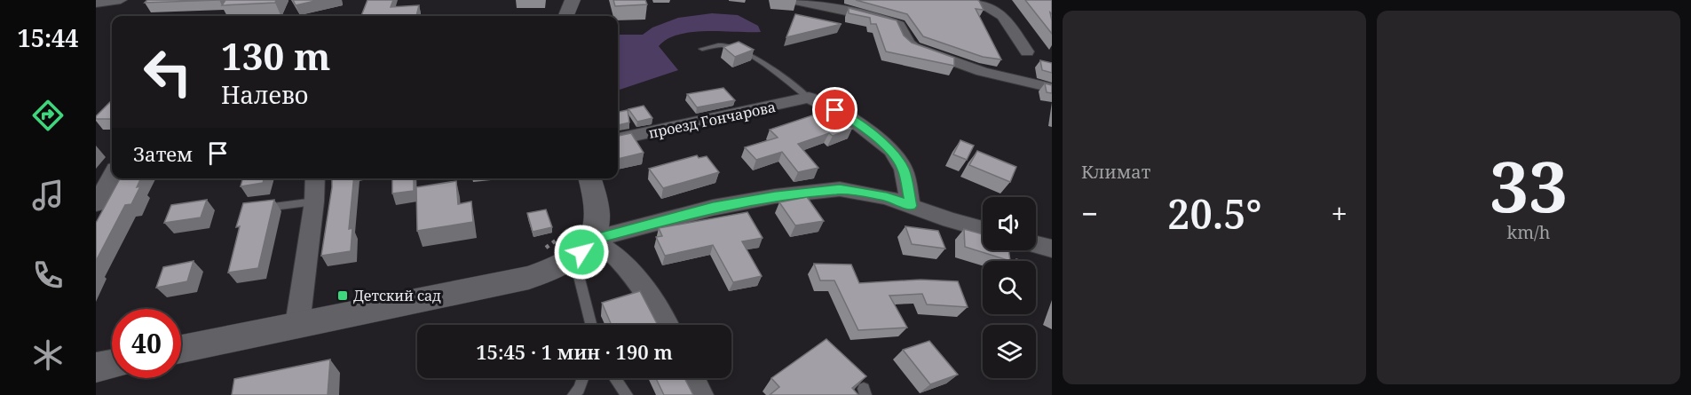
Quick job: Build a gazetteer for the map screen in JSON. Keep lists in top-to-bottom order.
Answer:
{
  "streets": {
    "street": ["проезд Гончарова"]
  },
  "places": {
    "transit": ["Детский сад"]
  },
  "page": {
    "tabs": "15:44",
    "tile": [
      "Климат",
      ["33", "km/h"]
    ],
    "turn": ["130 m", "Налево"],
    "then": "Затем",
    "heat": ["−", "20.5°", "+"],
    "limit": "40",
    "trip": "15:45 · 1 мин · 190 m"
  }
}
